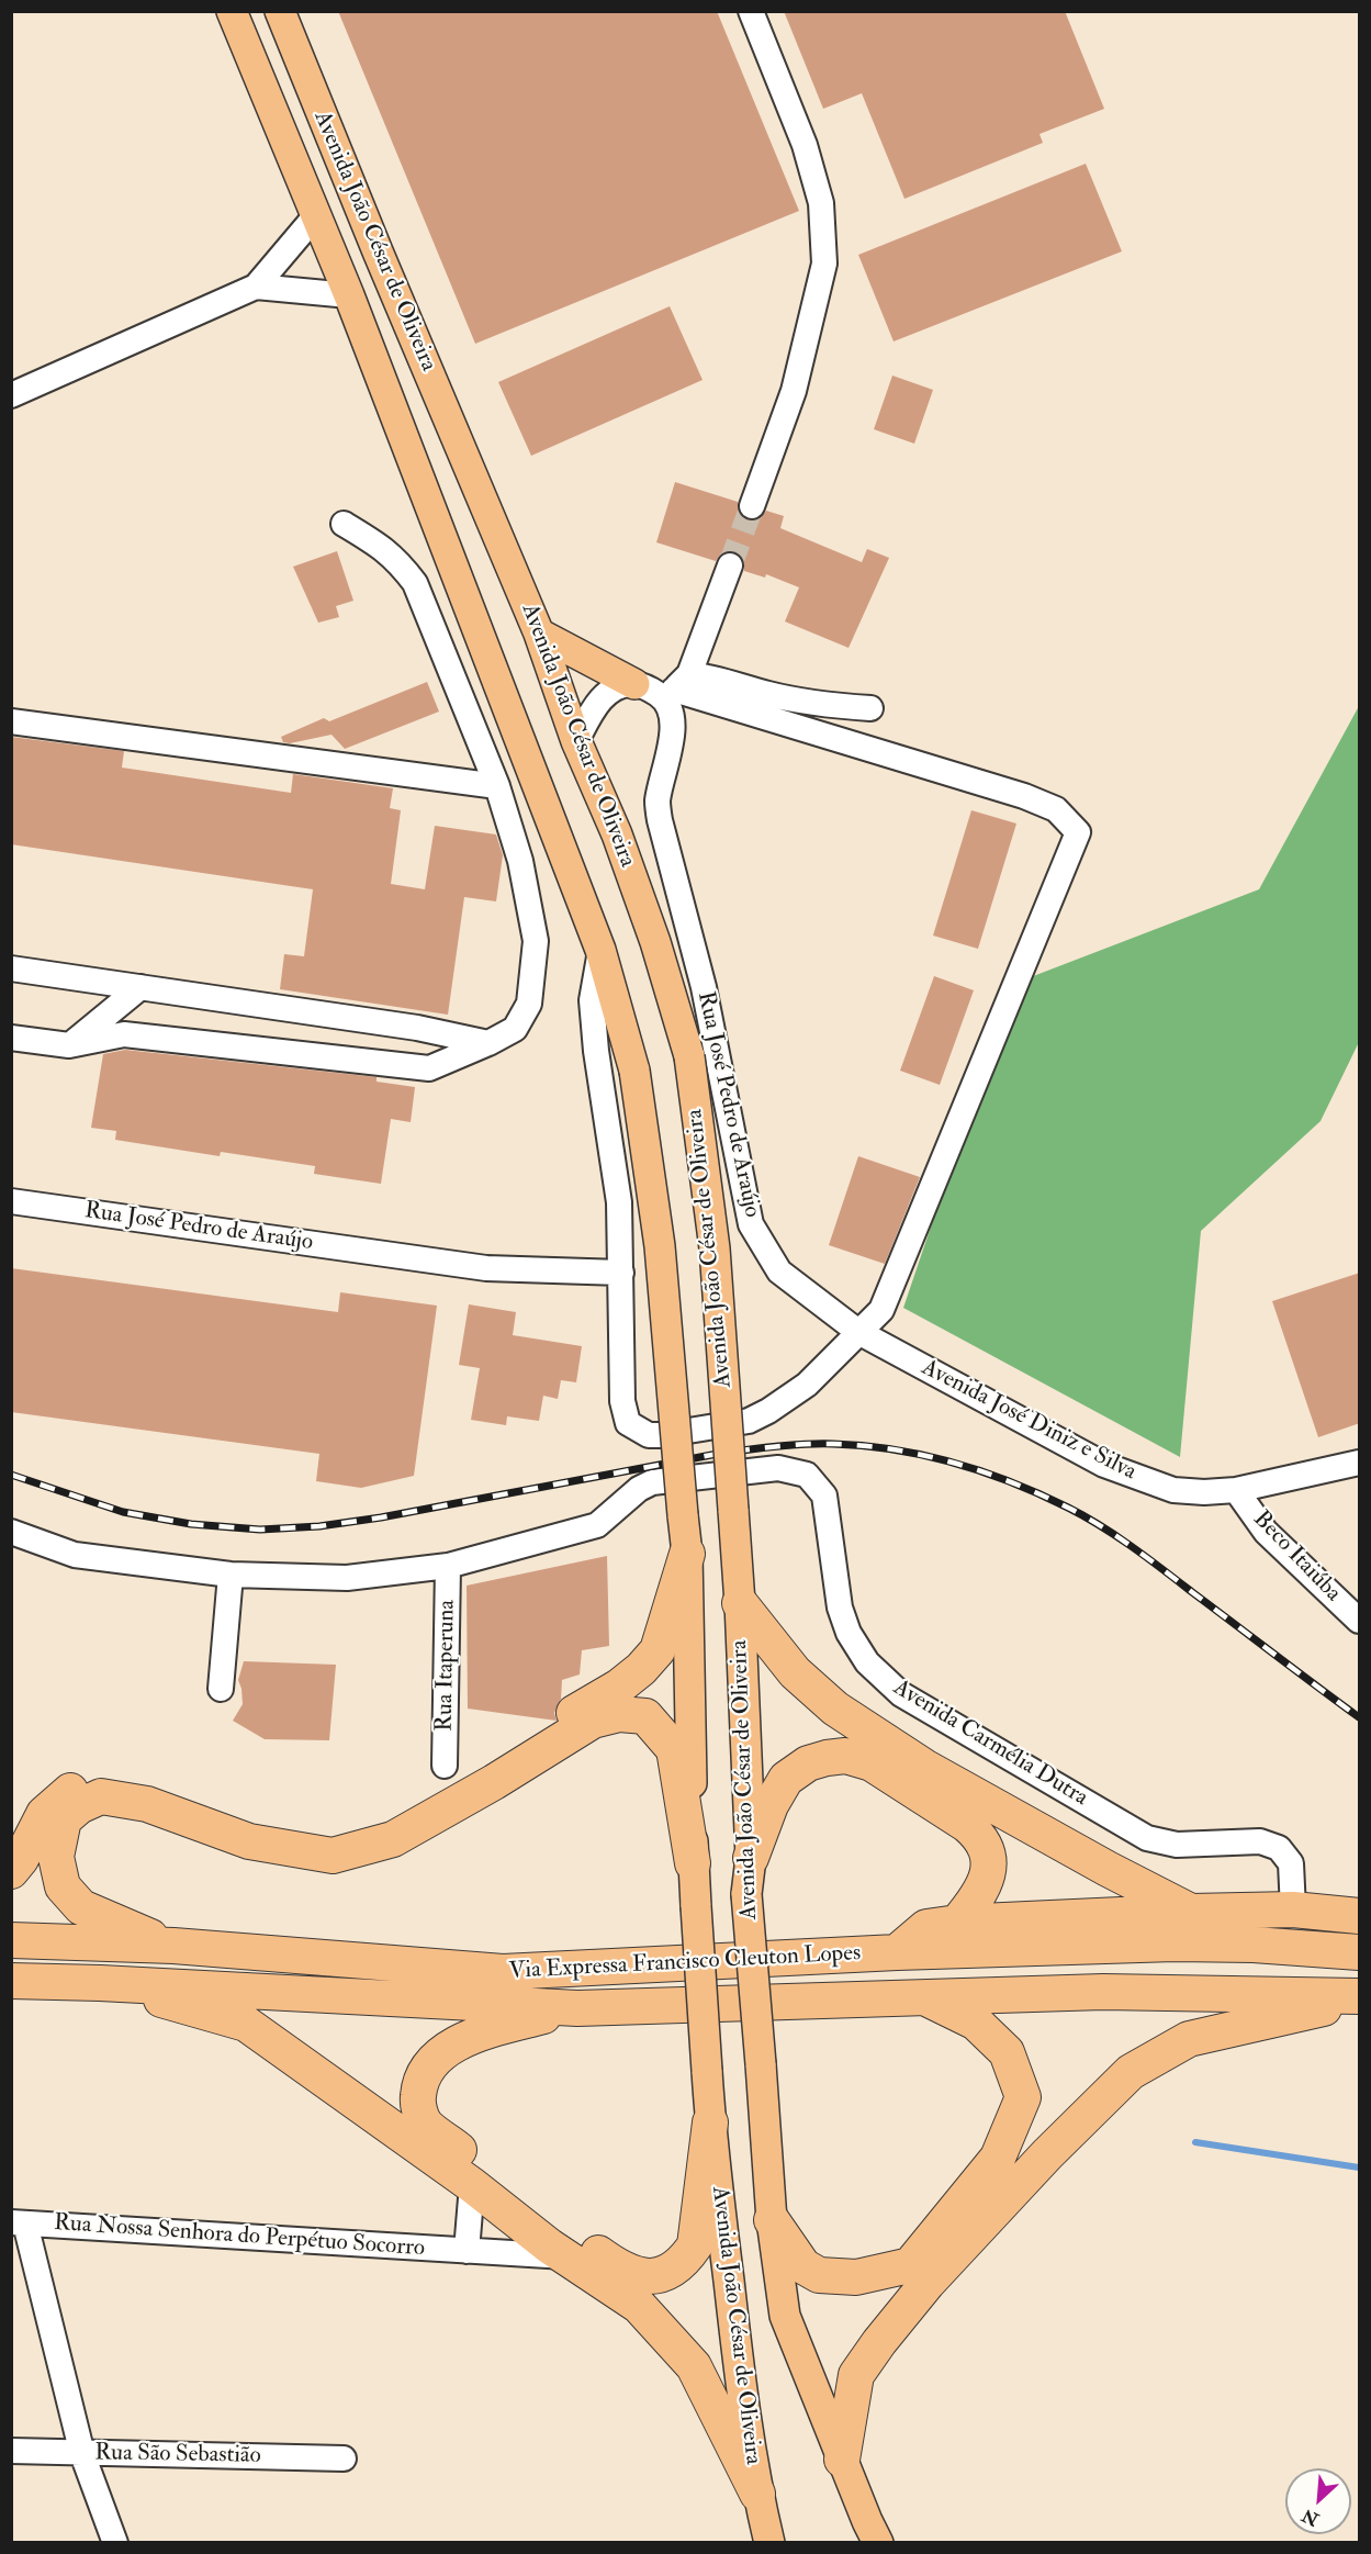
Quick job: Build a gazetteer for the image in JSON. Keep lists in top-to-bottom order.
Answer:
{
  "streets": {
    "highway": ["Via Expressa Francisco Cleuton Lopes"],
    "main road": ["Avenida João César de Oliveira"],
    "street": [
      "Rua José Pedro de Araújo",
      "Avenida José Diniz e Silva",
      "Beco Itaiúba",
      "Rua Itaperuna",
      "Avenida Carmélia Dutra",
      "Rua Nossa Senhora do Perpétuo Socorro",
      "Rua São Sebastião"
    ]
  },
  "crossings": [
    ["Rua José Pedro de Araújo", "Avenida José Diniz e Silva"],
    ["Avenida José Diniz e Silva", "Beco Itaiúba"],
    ["Rua Itaperuna", "Avenida Carmélia Dutra"]
  ],
  "north": "bottom left"
}
